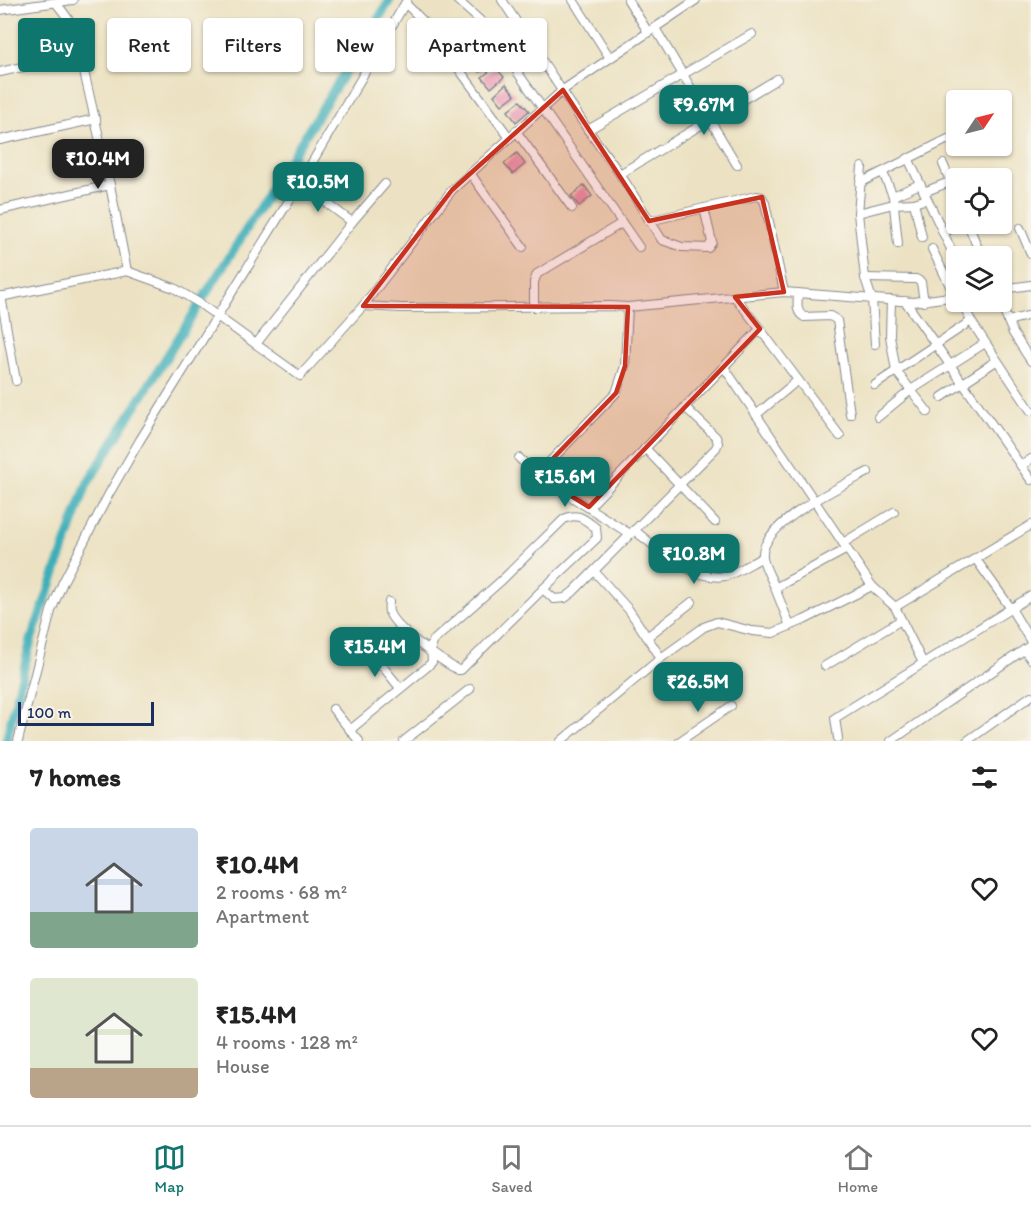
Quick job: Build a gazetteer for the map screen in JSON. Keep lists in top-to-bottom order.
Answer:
{
  "scale_bar": "100 m",
  "north": "top right",
  "page": {
    "chip": [
      "Buy",
      "Rent",
      "Filters",
      "New",
      "Apartment"
    ],
    "price": [
      "₹9.67M",
      "₹10.4M",
      "₹10.5M",
      "₹15.6M",
      "₹10.8M",
      "₹15.4M",
      "₹26.5M"
    ],
    "scale": "100 m",
    "heading": "7 homes",
    "list": [
      {
        "name": "₹10.4M",
        "note": "2 rooms · 68 m² · Apartment"
      },
      {
        "name": "₹15.4M",
        "note": "4 rooms · 128 m² · House"
      }
    ],
    "tabs": ["Map", "Saved", "Home"]
  }
}
